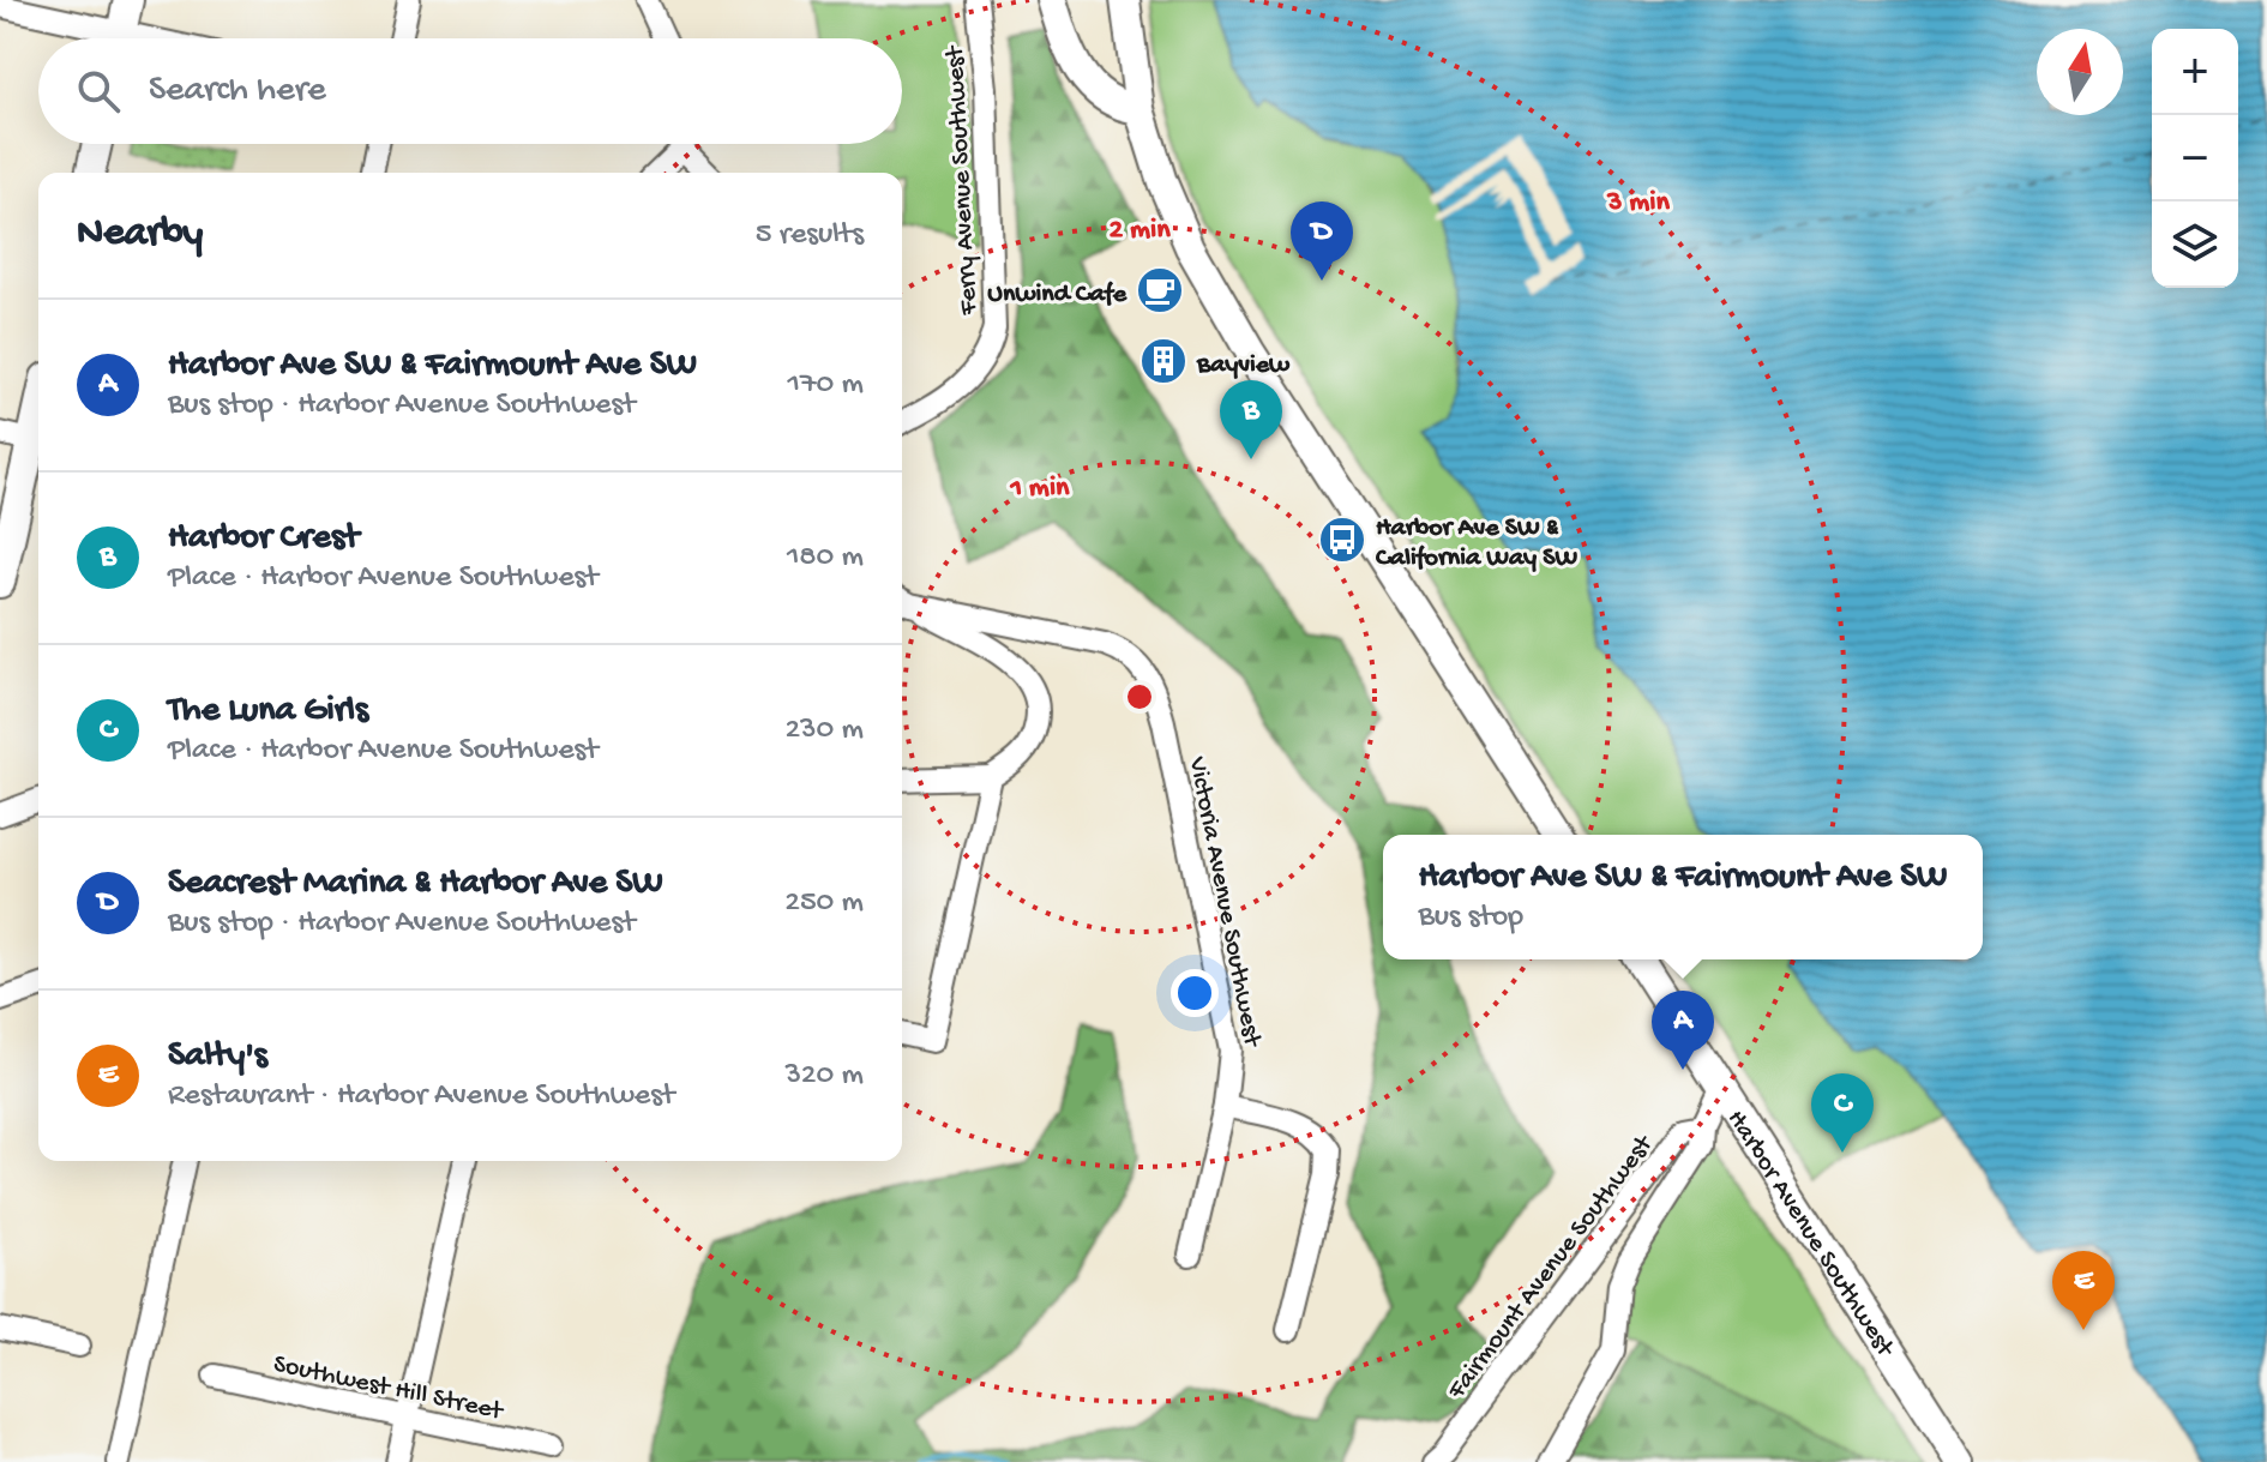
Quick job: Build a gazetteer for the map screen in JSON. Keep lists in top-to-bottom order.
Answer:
{
  "streets": {
    "main road": ["Harbor Avenue Southwest"],
    "street": [
      "Ferry Avenue Southwest",
      "Victoria Avenue Southwest",
      "Fairmount Avenue Southwest",
      "Southwest Hill Street"
    ]
  },
  "crossings": [
    ["Harbor Avenue Southwest", "Fairmount Avenue Southwest"]
  ],
  "places": {
    "cafe": ["Unwind Cafe"],
    "building": ["Bayview"],
    "bus stop": ["Harbor Ave SW & California Way SW"]
  },
  "north": "top",
  "page": {
    "map_buttons": ["+", "−"],
    "search": "Search here",
    "heading": ["Nearby", "5 results"],
    "pins": [
      "D",
      "B",
      "A",
      "C",
      "E"
    ],
    "list": [
      {
        "mark": "A",
        "name": "Harbor Ave SW & Fairmount Ave SW",
        "note": "Bus stop · Harbor Avenue Southwest",
        "value": "170 m"
      },
      {
        "mark": "B",
        "name": "Harbor Crest",
        "note": "Place · Harbor Avenue Southwest",
        "value": "180 m"
      },
      {
        "mark": "C",
        "name": "The Luna Girls",
        "note": "Place · Harbor Avenue Southwest",
        "value": "230 m"
      },
      {
        "mark": "D",
        "name": "Seacrest Marina & Harbor Ave SW",
        "note": "Bus stop · Harbor Avenue Southwest",
        "value": "250 m"
      },
      {
        "mark": "E",
        "name": "Salty's",
        "note": "Restaurant · Harbor Avenue Southwest",
        "value": "320 m"
      }
    ],
    "popup": ["Harbor Ave SW & Fairmount Ave SW", "Bus stop"]
  },
  "rings": ["3 min", "2 min", "1 min"]
}
